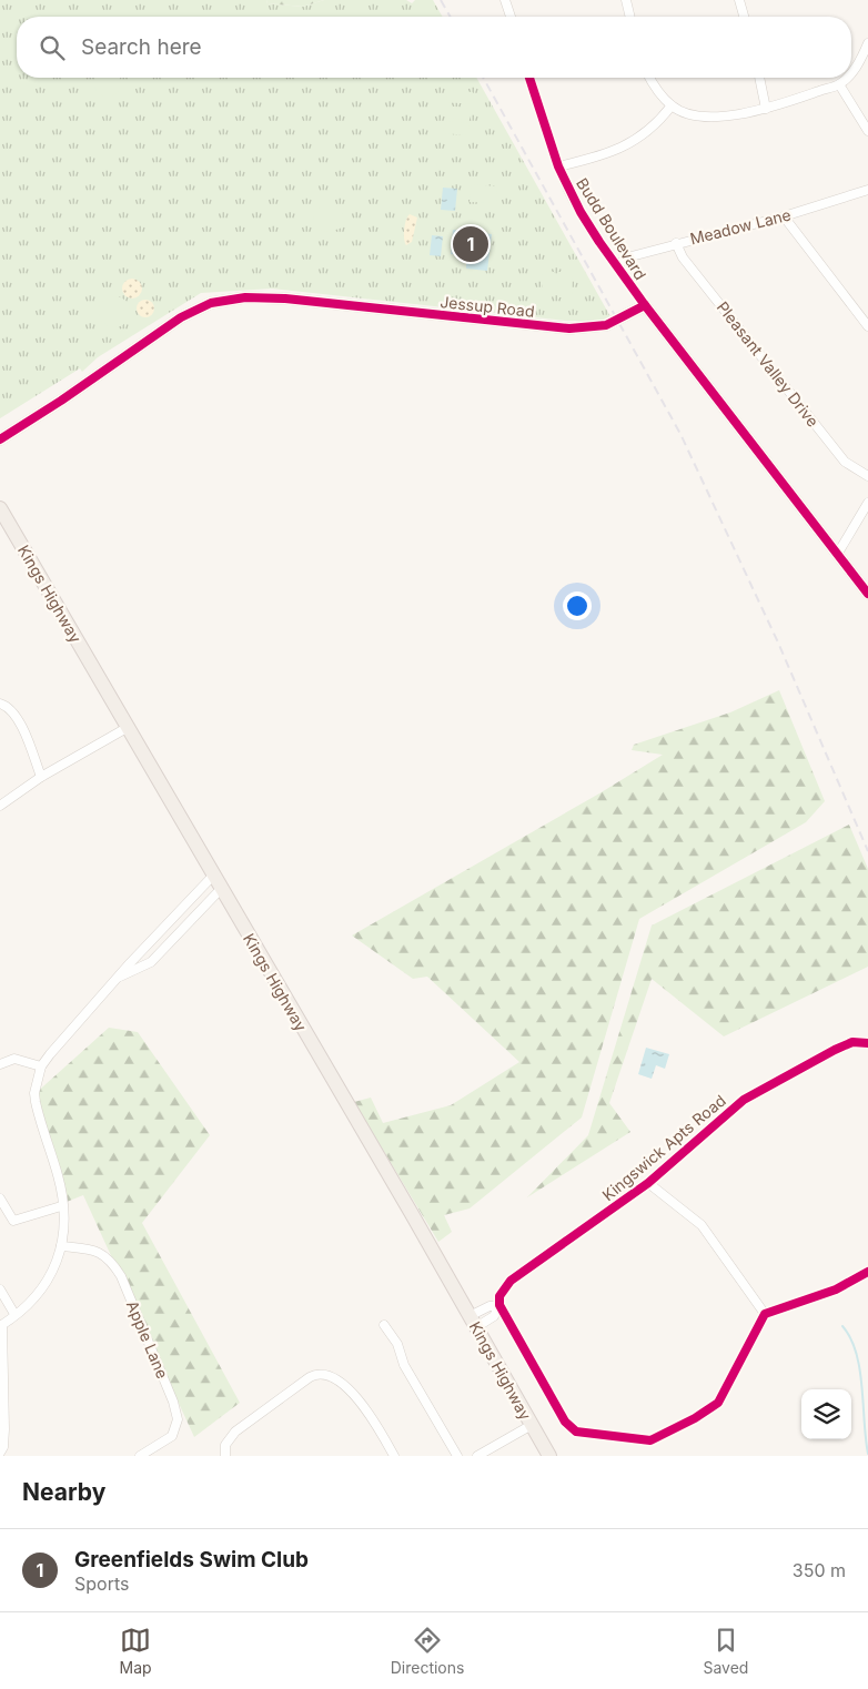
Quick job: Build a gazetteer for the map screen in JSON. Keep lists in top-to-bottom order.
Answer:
{
  "streets": {
    "main road": ["Kings Highway"],
    "street": [
      "Meadow Lane",
      "Budd Boulevard",
      "Jessup Road",
      "Pleasant Valley Drive",
      "Kingswick Apts Road",
      "Apple Lane"
    ]
  },
  "crossings": [
    ["Meadow Lane", "Budd Boulevard"],
    ["Meadow Lane", "Pleasant Valley Drive"],
    ["Budd Boulevard", "Jessup Road"],
    ["Kings Highway", "Kingswick Apts Road"]
  ],
  "page": {
    "search": "Search here",
    "pins": "1",
    "heading": "Nearby",
    "list": [
      {
        "mark": "1",
        "name": "Greenfields Swim Club",
        "note": "Sports",
        "value": "350 m"
      }
    ],
    "nav": ["Map", "Directions", "Saved"]
  }
}
